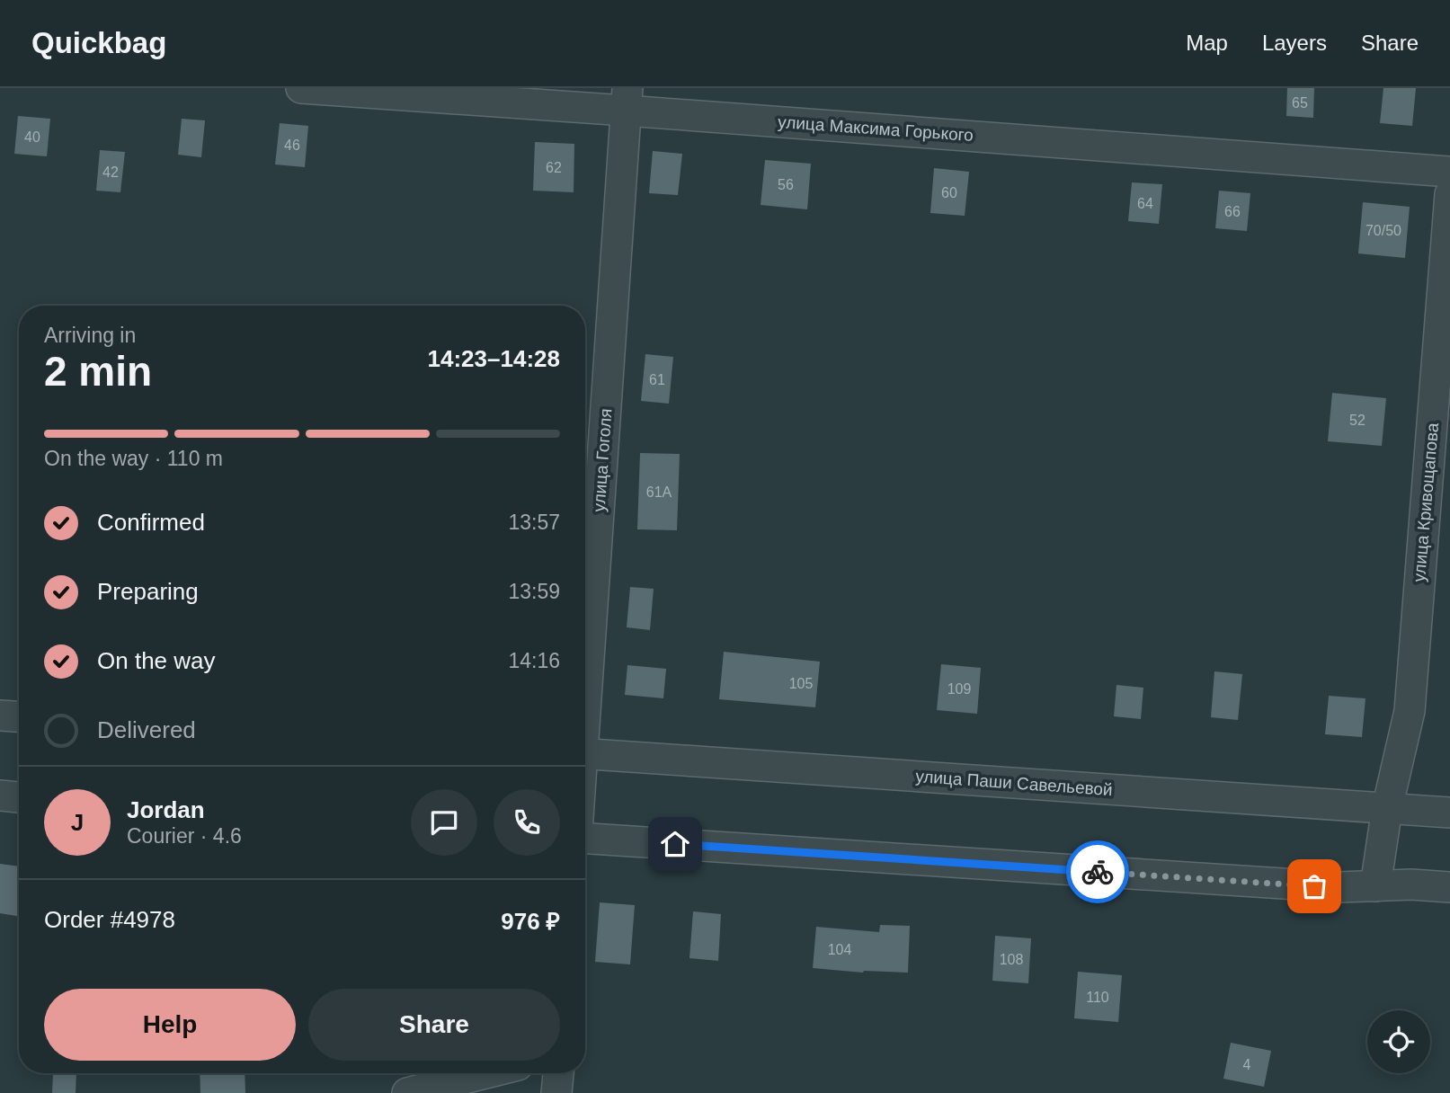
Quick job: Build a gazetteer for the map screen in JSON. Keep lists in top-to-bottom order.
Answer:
{
  "streets": {
    "street": [
      "улица Максима Горького",
      "улица Гоголя",
      "улица Кривощапова",
      "улица Паши Савельевой"
    ]
  },
  "crossings": [
    ["улица Максима Горького", "улица Гоголя"],
    ["улица Кривощапова", "улица Паши Савельевой"]
  ],
  "house_numbers": [
    "65",
    "40",
    "46",
    "62",
    "42",
    "56",
    "60",
    "64",
    "66",
    "70/50",
    "61",
    "52",
    "61А",
    "105",
    "109",
    "104",
    "108",
    "110",
    "4"
  ],
  "page": {
    "header": "Quickbag",
    "nav": ["Map", "Layers", "Share"],
    "heading": ["2 min", "Arriving in", "14:23–14:28"],
    "panel": [
      "Jordan",
      "Courier · 4.6",
      "Order #4978",
      "976 ₽"
    ],
    "bar": "On the way · 110 m",
    "list": [
      ["Confirmed", "13:57"],
      ["Preparing", "13:59"],
      ["On the way", "14:16"],
      "Delivered"
    ],
    "round": "J",
    "buttons": ["Help", "Share"]
  }
}
